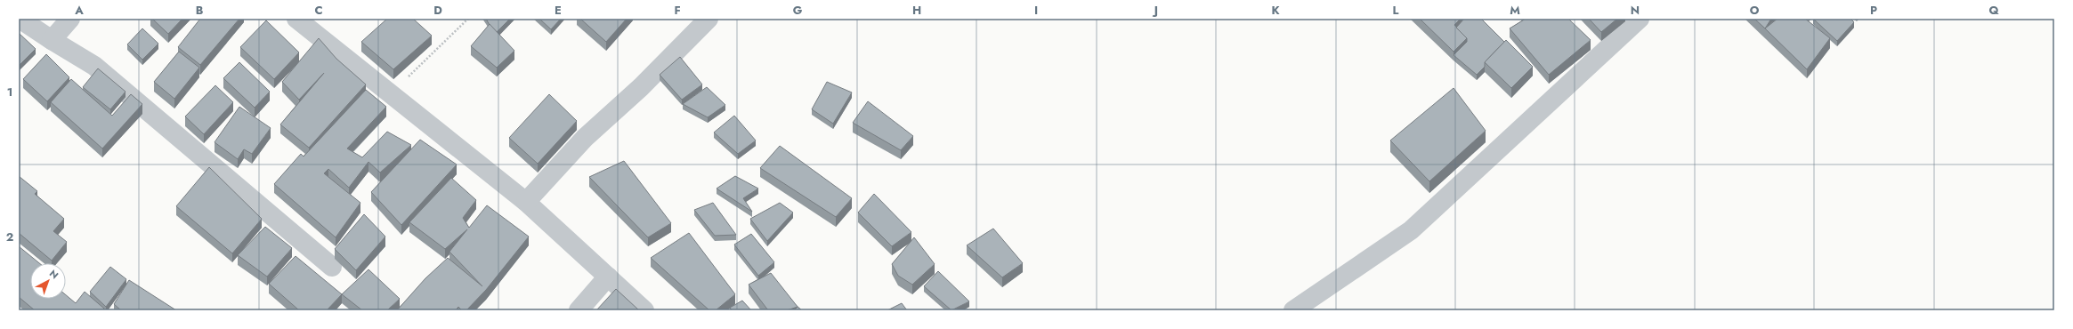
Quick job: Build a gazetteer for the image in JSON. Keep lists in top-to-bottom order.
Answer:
{
  "north": "top right",
  "grid": {
    "columns": [
      "A",
      "B",
      "C",
      "D",
      "E",
      "F",
      "G",
      "H",
      "I",
      "J",
      "K",
      "L",
      "M",
      "N",
      "O",
      "P",
      "Q"
    ],
    "rows": ["1", "2"]
  }
}
